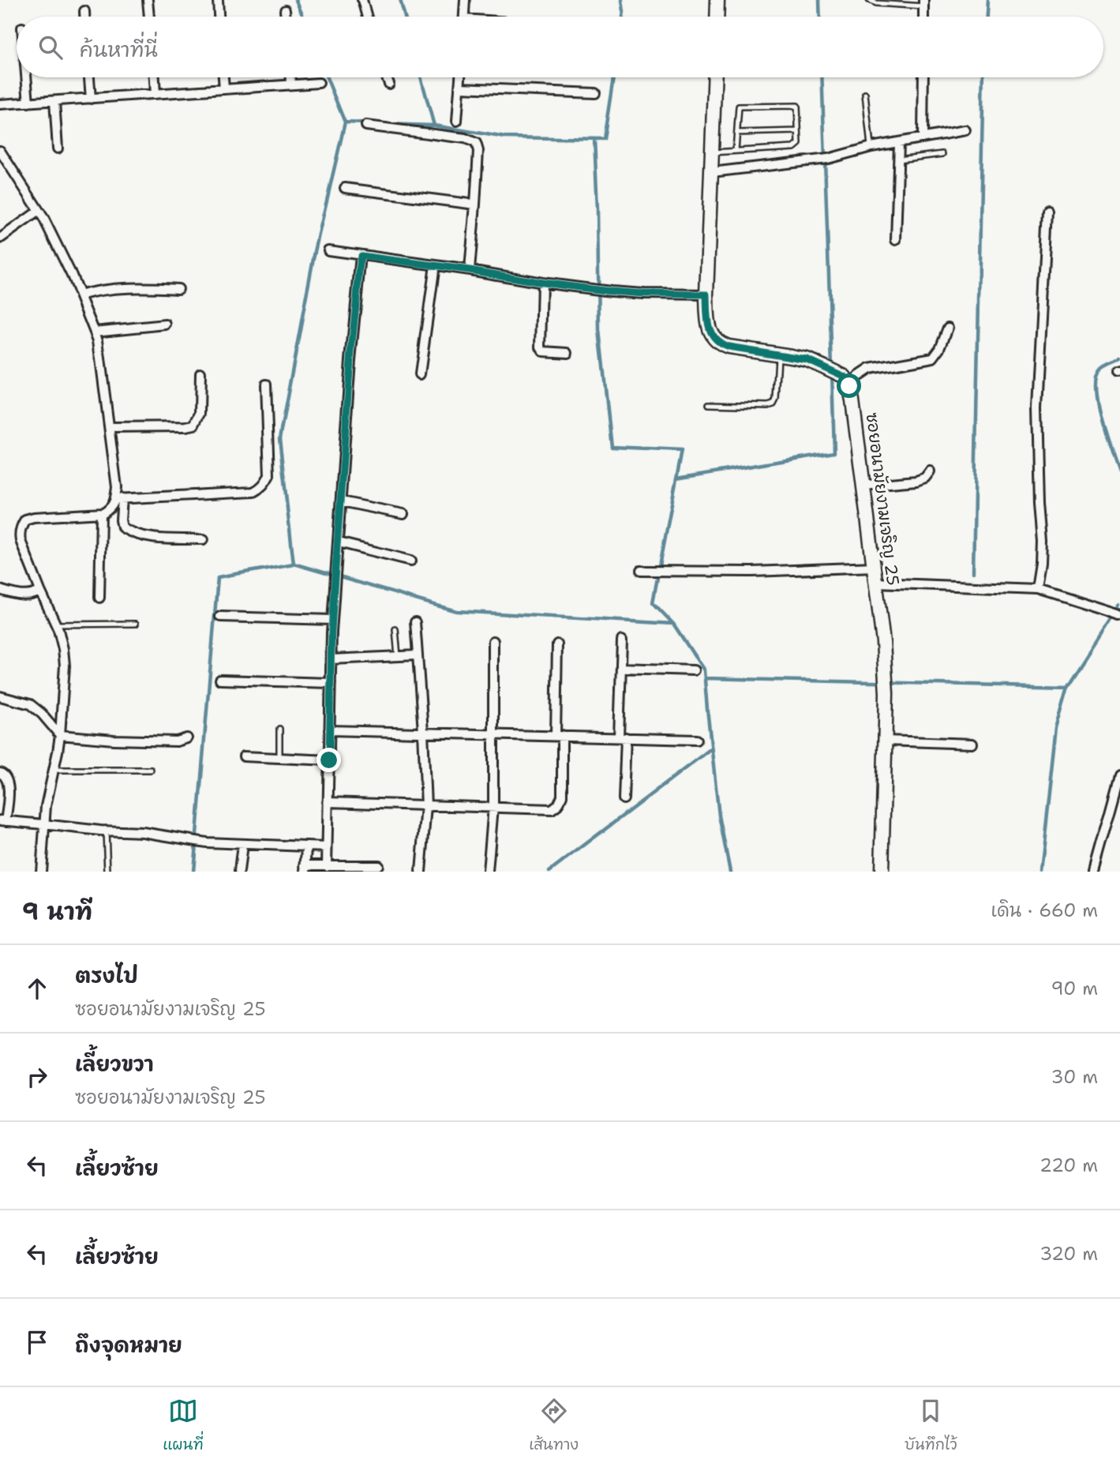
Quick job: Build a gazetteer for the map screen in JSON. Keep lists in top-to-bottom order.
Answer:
{
  "streets": {
    "street": ["ซอยอนามัยงามเจริญ 25"]
  },
  "page": {
    "search": "ค้นหาที่นี่",
    "heading": ["9 นาที", "เดิน · 660 m"],
    "list": [
      ["ตรงไป", "ซอยอนามัยงามเจริญ 25", "90 m"],
      ["เลี้ยวขวา", "ซอยอนามัยงามเจริญ 25", "30 m"],
      ["เลี้ยวซ้าย", "220 m"],
      ["เลี้ยวซ้าย", "320 m"],
      "ถึงจุดหมาย"
    ],
    "nav": ["แผนที่", "เส้นทาง", "บันทึกไว้"]
  }
}
